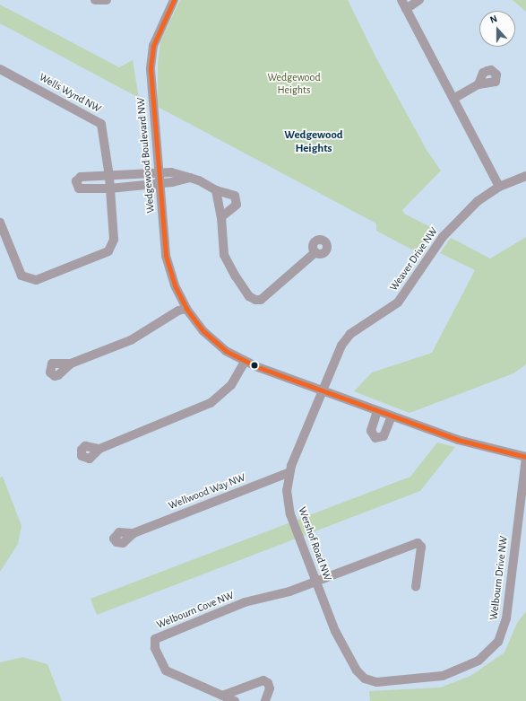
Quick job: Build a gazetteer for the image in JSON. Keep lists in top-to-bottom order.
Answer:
{
  "streets": {
    "street": [
      "Wells Wynd NW",
      "Wedgewood Boulevard NW",
      "Weaver Drive NW",
      "Wellwood Way NW",
      "Wershof Road NW",
      "Welbourn Drive NW",
      "Welbourn Cove NW"
    ]
  },
  "crossings": [
    ["Wedgewood Boulevard NW", "Weaver Drive NW"],
    ["Wedgewood Boulevard NW", "Wershof Road NW"],
    ["Wedgewood Boulevard NW", "Welbourn Drive NW"],
    ["Weaver Drive NW", "Wershof Road NW"],
    ["Wellwood Way NW", "Wershof Road NW"],
    ["Wershof Road NW", "Welbourn Drive NW"],
    ["Wershof Road NW", "Welbourn Cove NW"]
  ],
  "districts": ["Wedgewood Heights"],
  "parks": ["Wedgewood Heights"],
  "north": "top"
}
